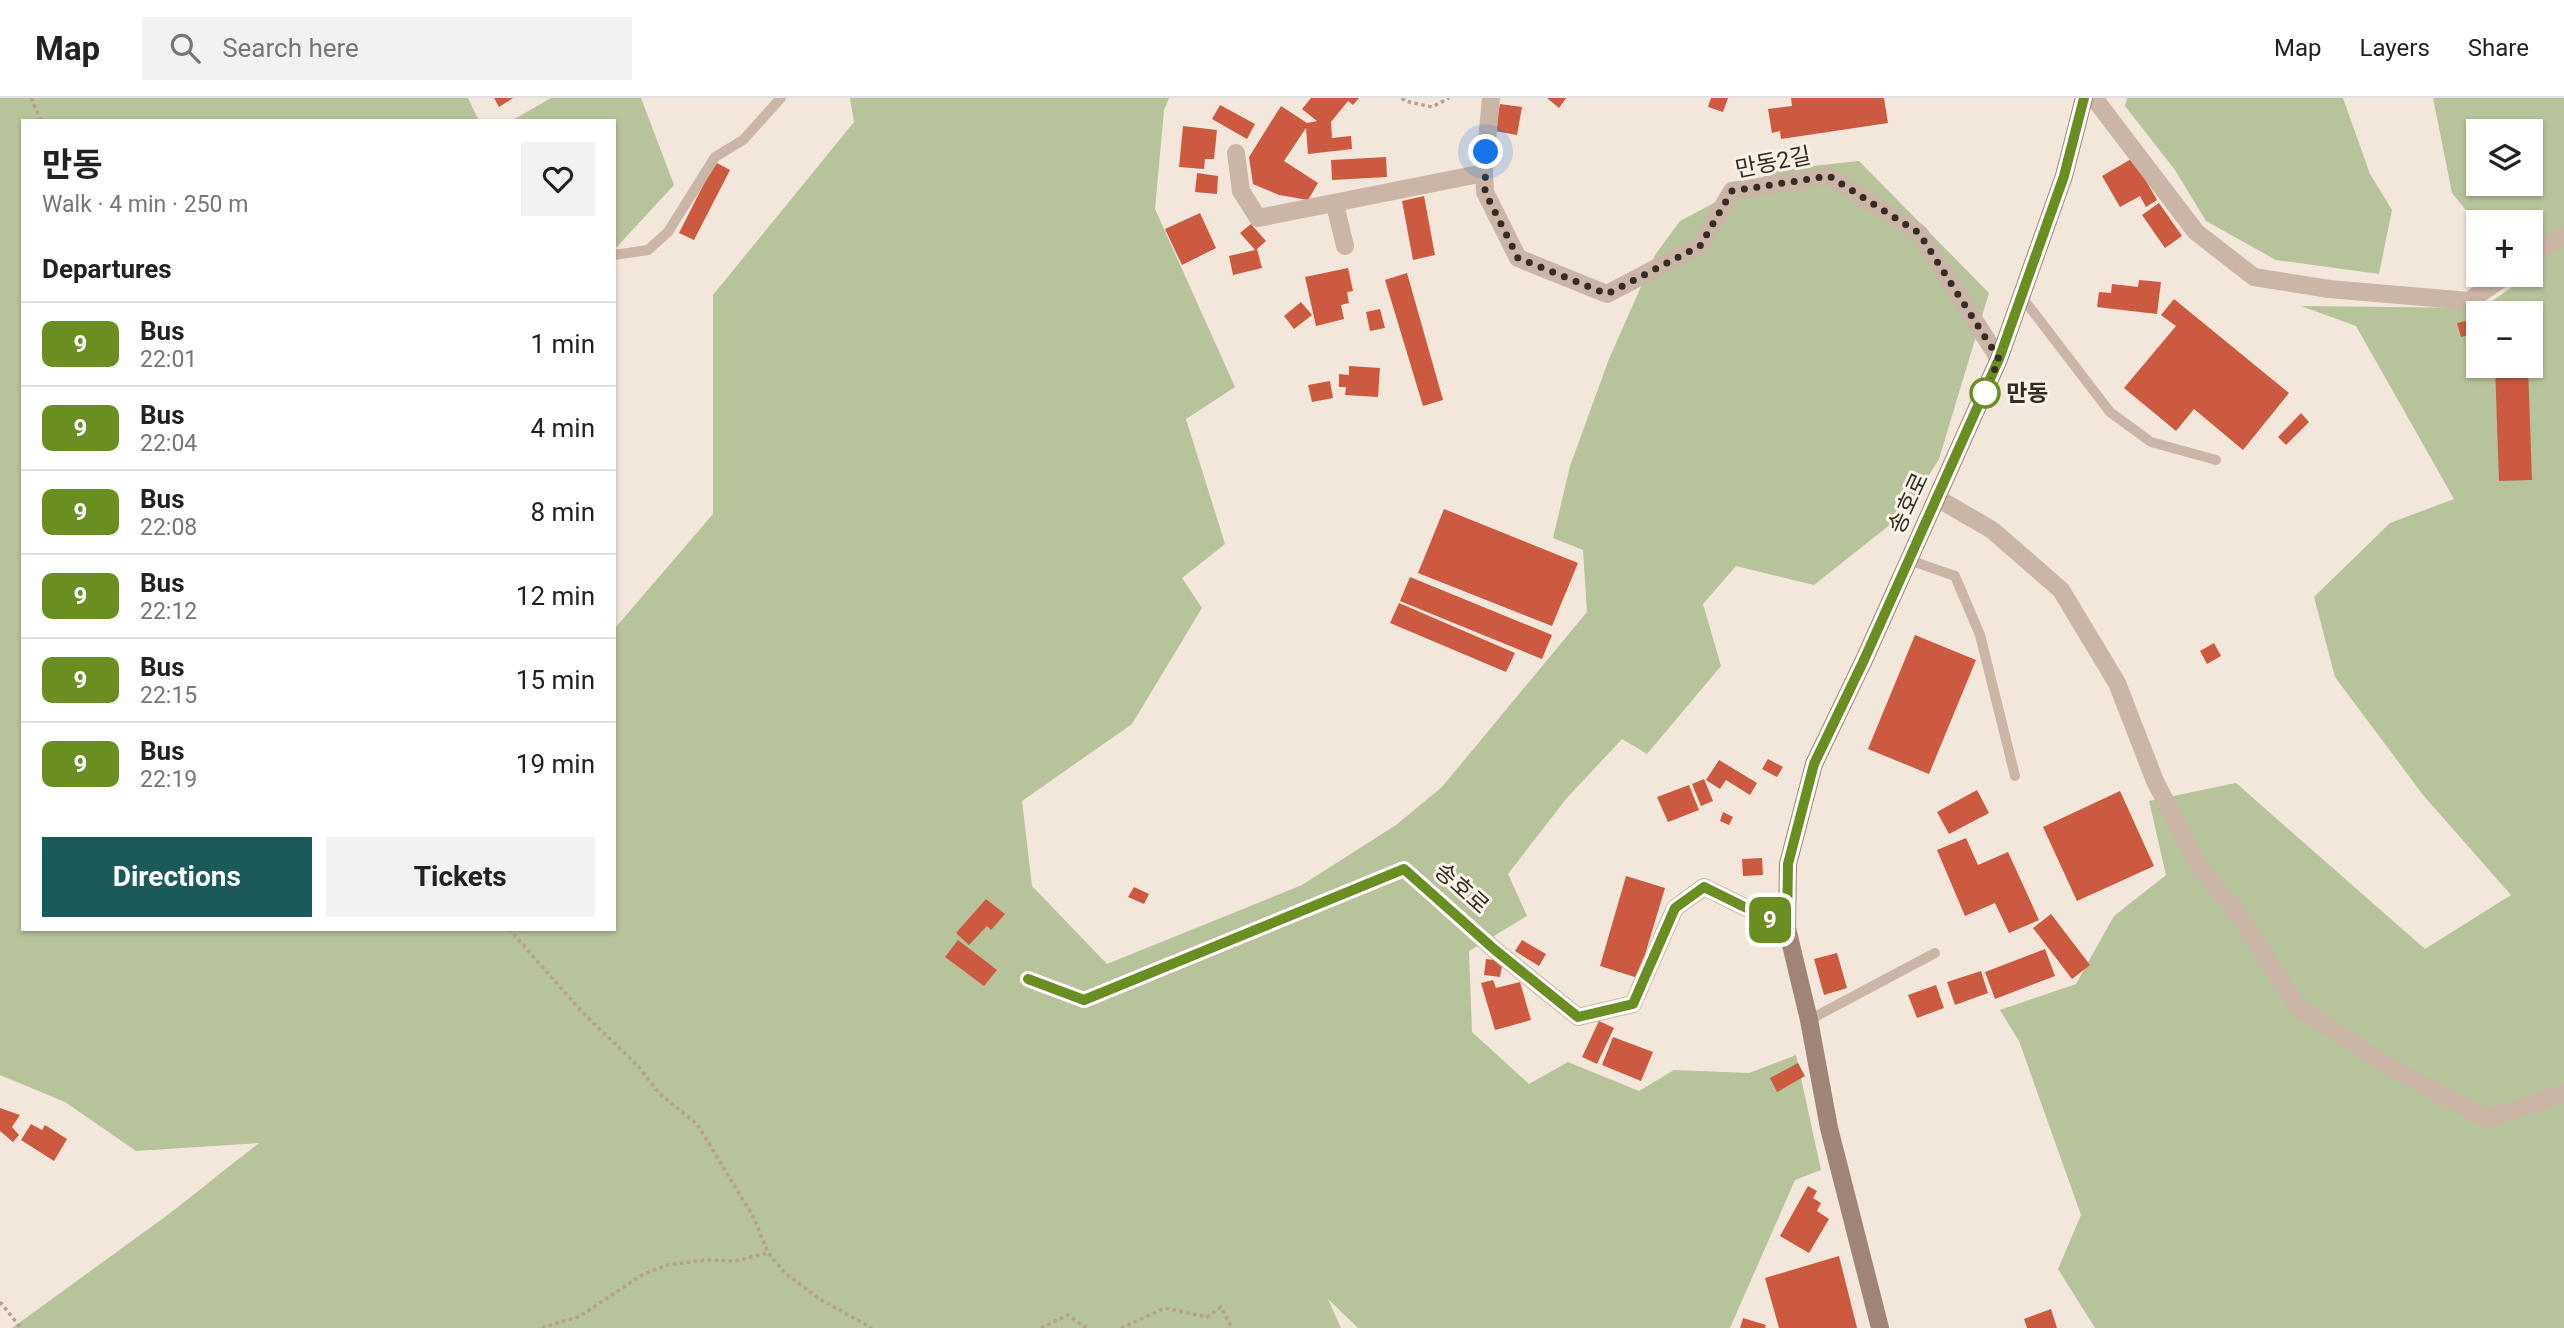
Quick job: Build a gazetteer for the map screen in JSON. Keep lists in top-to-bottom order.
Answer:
{
  "streets": {
    "main road": ["송호로"],
    "street": ["만동2길"]
  },
  "crossings": [
    ["만동2길", "송호로"]
  ],
  "places": ["만동"],
  "lines": ["bus line 9"],
  "page": {
    "header": "Map",
    "search": "Search here",
    "nav": ["Map", "Layers", "Share"],
    "on_map": "9",
    "map_buttons": ["+", "−"],
    "heading": [
      ["만동", "Walk · 4 min · 250 m"],
      "Departures"
    ],
    "list": [
      {
        "mark": "9",
        "name": "Bus",
        "note": "22:01",
        "value": "1 min"
      },
      {
        "mark": "9",
        "name": "Bus",
        "note": "22:04",
        "value": "4 min"
      },
      {
        "mark": "9",
        "name": "Bus",
        "note": "22:08",
        "value": "8 min"
      },
      {
        "mark": "9",
        "name": "Bus",
        "note": "22:12",
        "value": "12 min"
      },
      {
        "mark": "9",
        "name": "Bus",
        "note": "22:15",
        "value": "15 min"
      },
      {
        "mark": "9",
        "name": "Bus",
        "note": "22:19",
        "value": "19 min"
      }
    ],
    "buttons": ["Directions", "Tickets"]
  }
}
